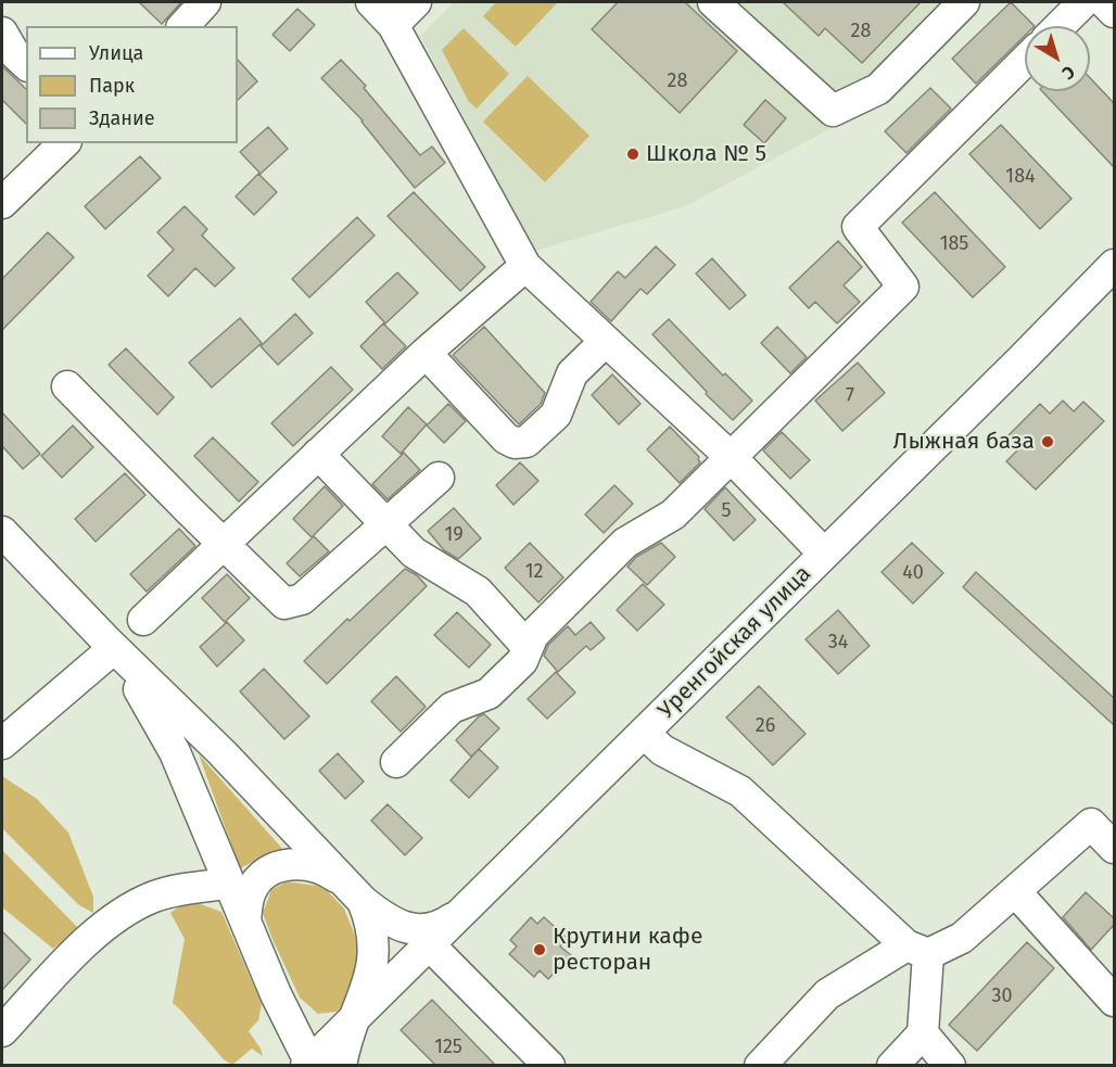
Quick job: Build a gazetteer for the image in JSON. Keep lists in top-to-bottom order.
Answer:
{
  "streets": {
    "street": ["Уренгойская улица"]
  },
  "places": ["Школа № 5", "Лыжная база", "Крутини кафе ресторан"],
  "house_numbers": [
    "28",
    "28",
    "184",
    "185",
    "7",
    "5",
    "19",
    "12",
    "40",
    "34",
    "26",
    "30",
    "125"
  ],
  "legend": ["Улица", "Парк", "Здание"],
  "north": "bottom right"
}
